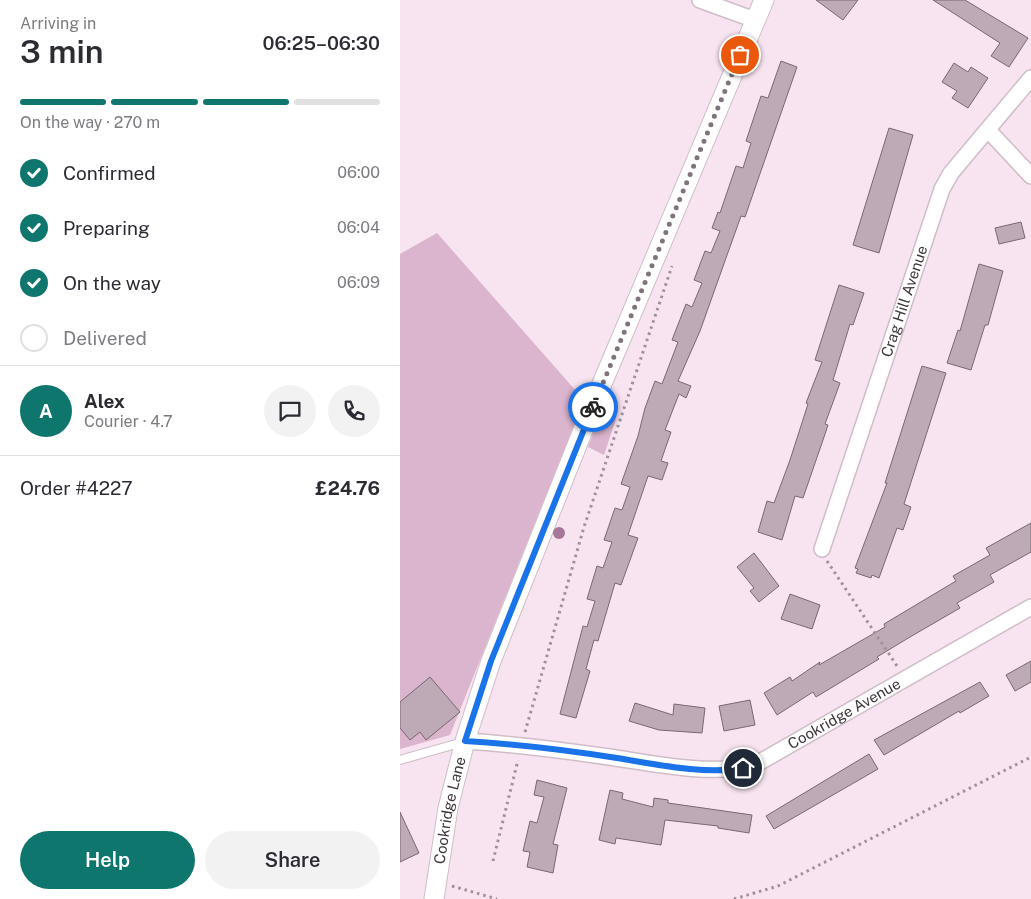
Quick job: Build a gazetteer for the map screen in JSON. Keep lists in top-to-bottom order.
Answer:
{
  "streets": {
    "street": ["Crag Hill Avenue", "Cookridge Avenue", "Cookridge Lane"]
  },
  "crossings": [
    ["Cookridge Avenue", "Cookridge Lane"]
  ],
  "page": {
    "heading": ["3 min", "Arriving in", "06:25–06:30"],
    "panel": [
      "Alex",
      "Courier · 4.7",
      "Order #4227",
      "£24.76"
    ],
    "bar": "On the way · 270 m",
    "list": [
      ["Confirmed", "06:00"],
      ["Preparing", "06:04"],
      ["On the way", "06:09"],
      "Delivered"
    ],
    "round": "A",
    "buttons": ["Help", "Share"]
  }
}
